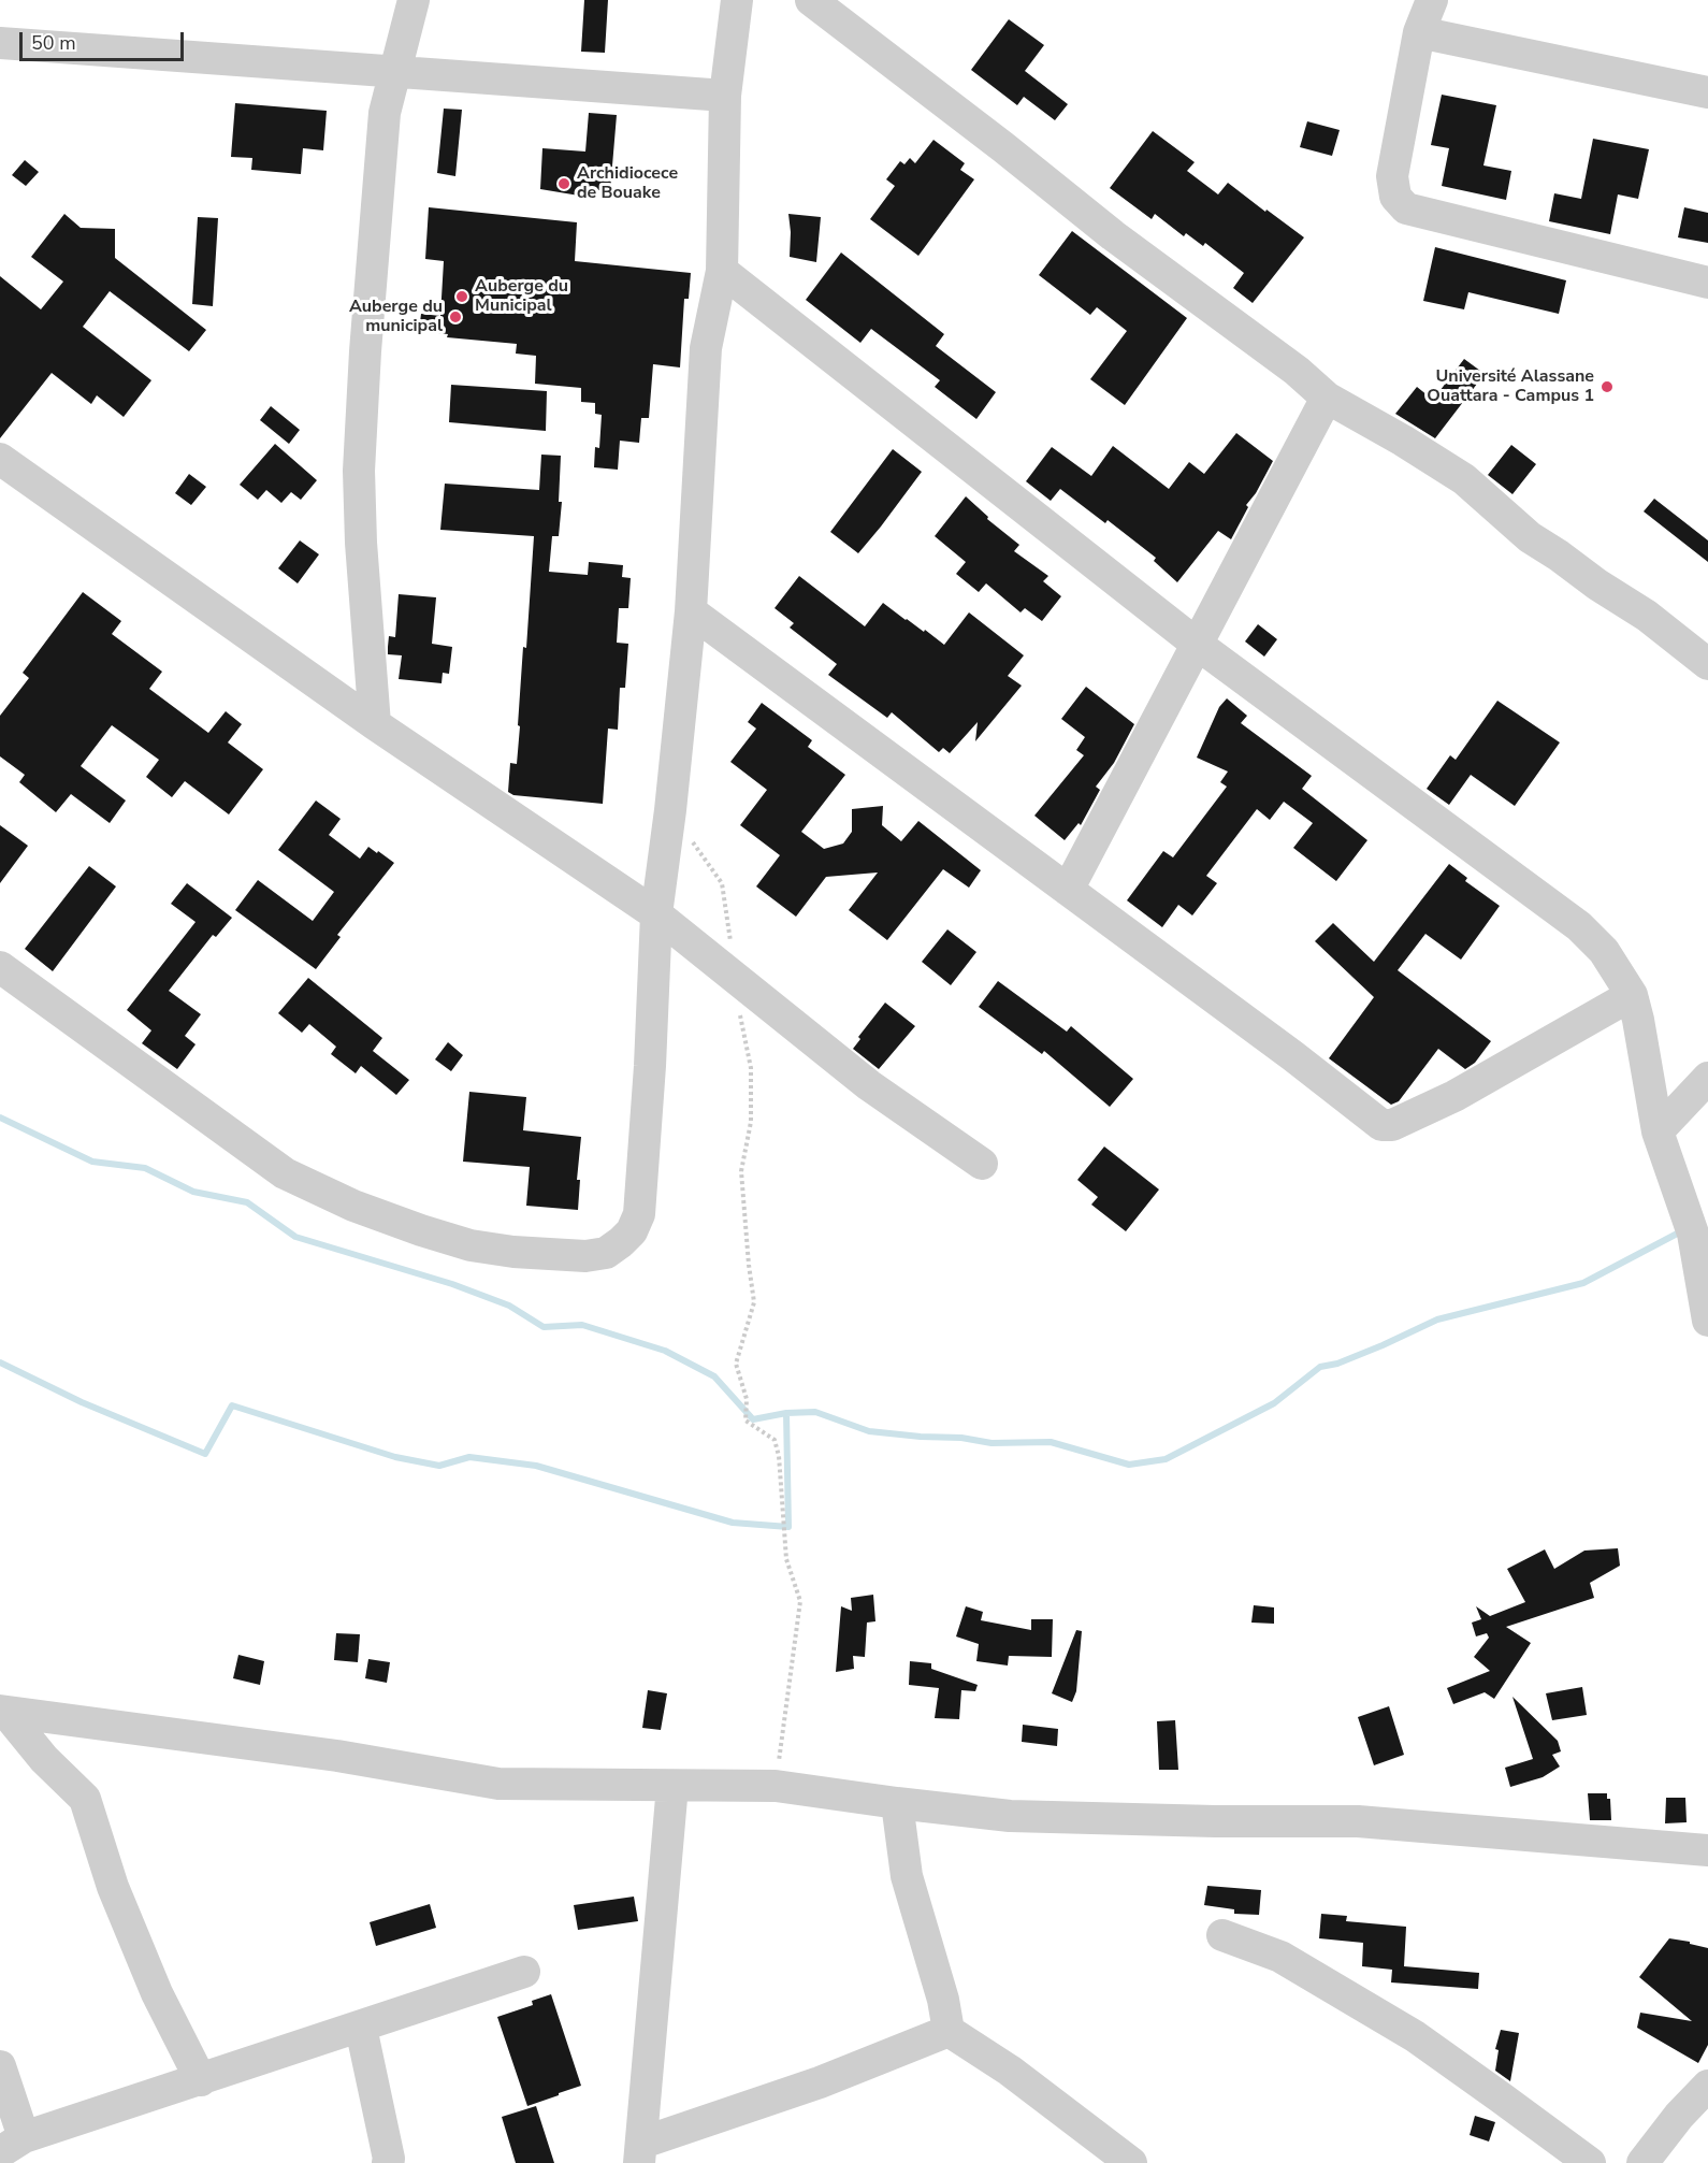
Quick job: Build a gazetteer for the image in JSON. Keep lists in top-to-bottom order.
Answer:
{
  "places": [
    "Archidiocece de Bouake",
    "Auberge du Municipal",
    "Auberge du municipal",
    "Université Alassane Ouattara - Campus 1"
  ],
  "scale_bar": "50 m"
}
